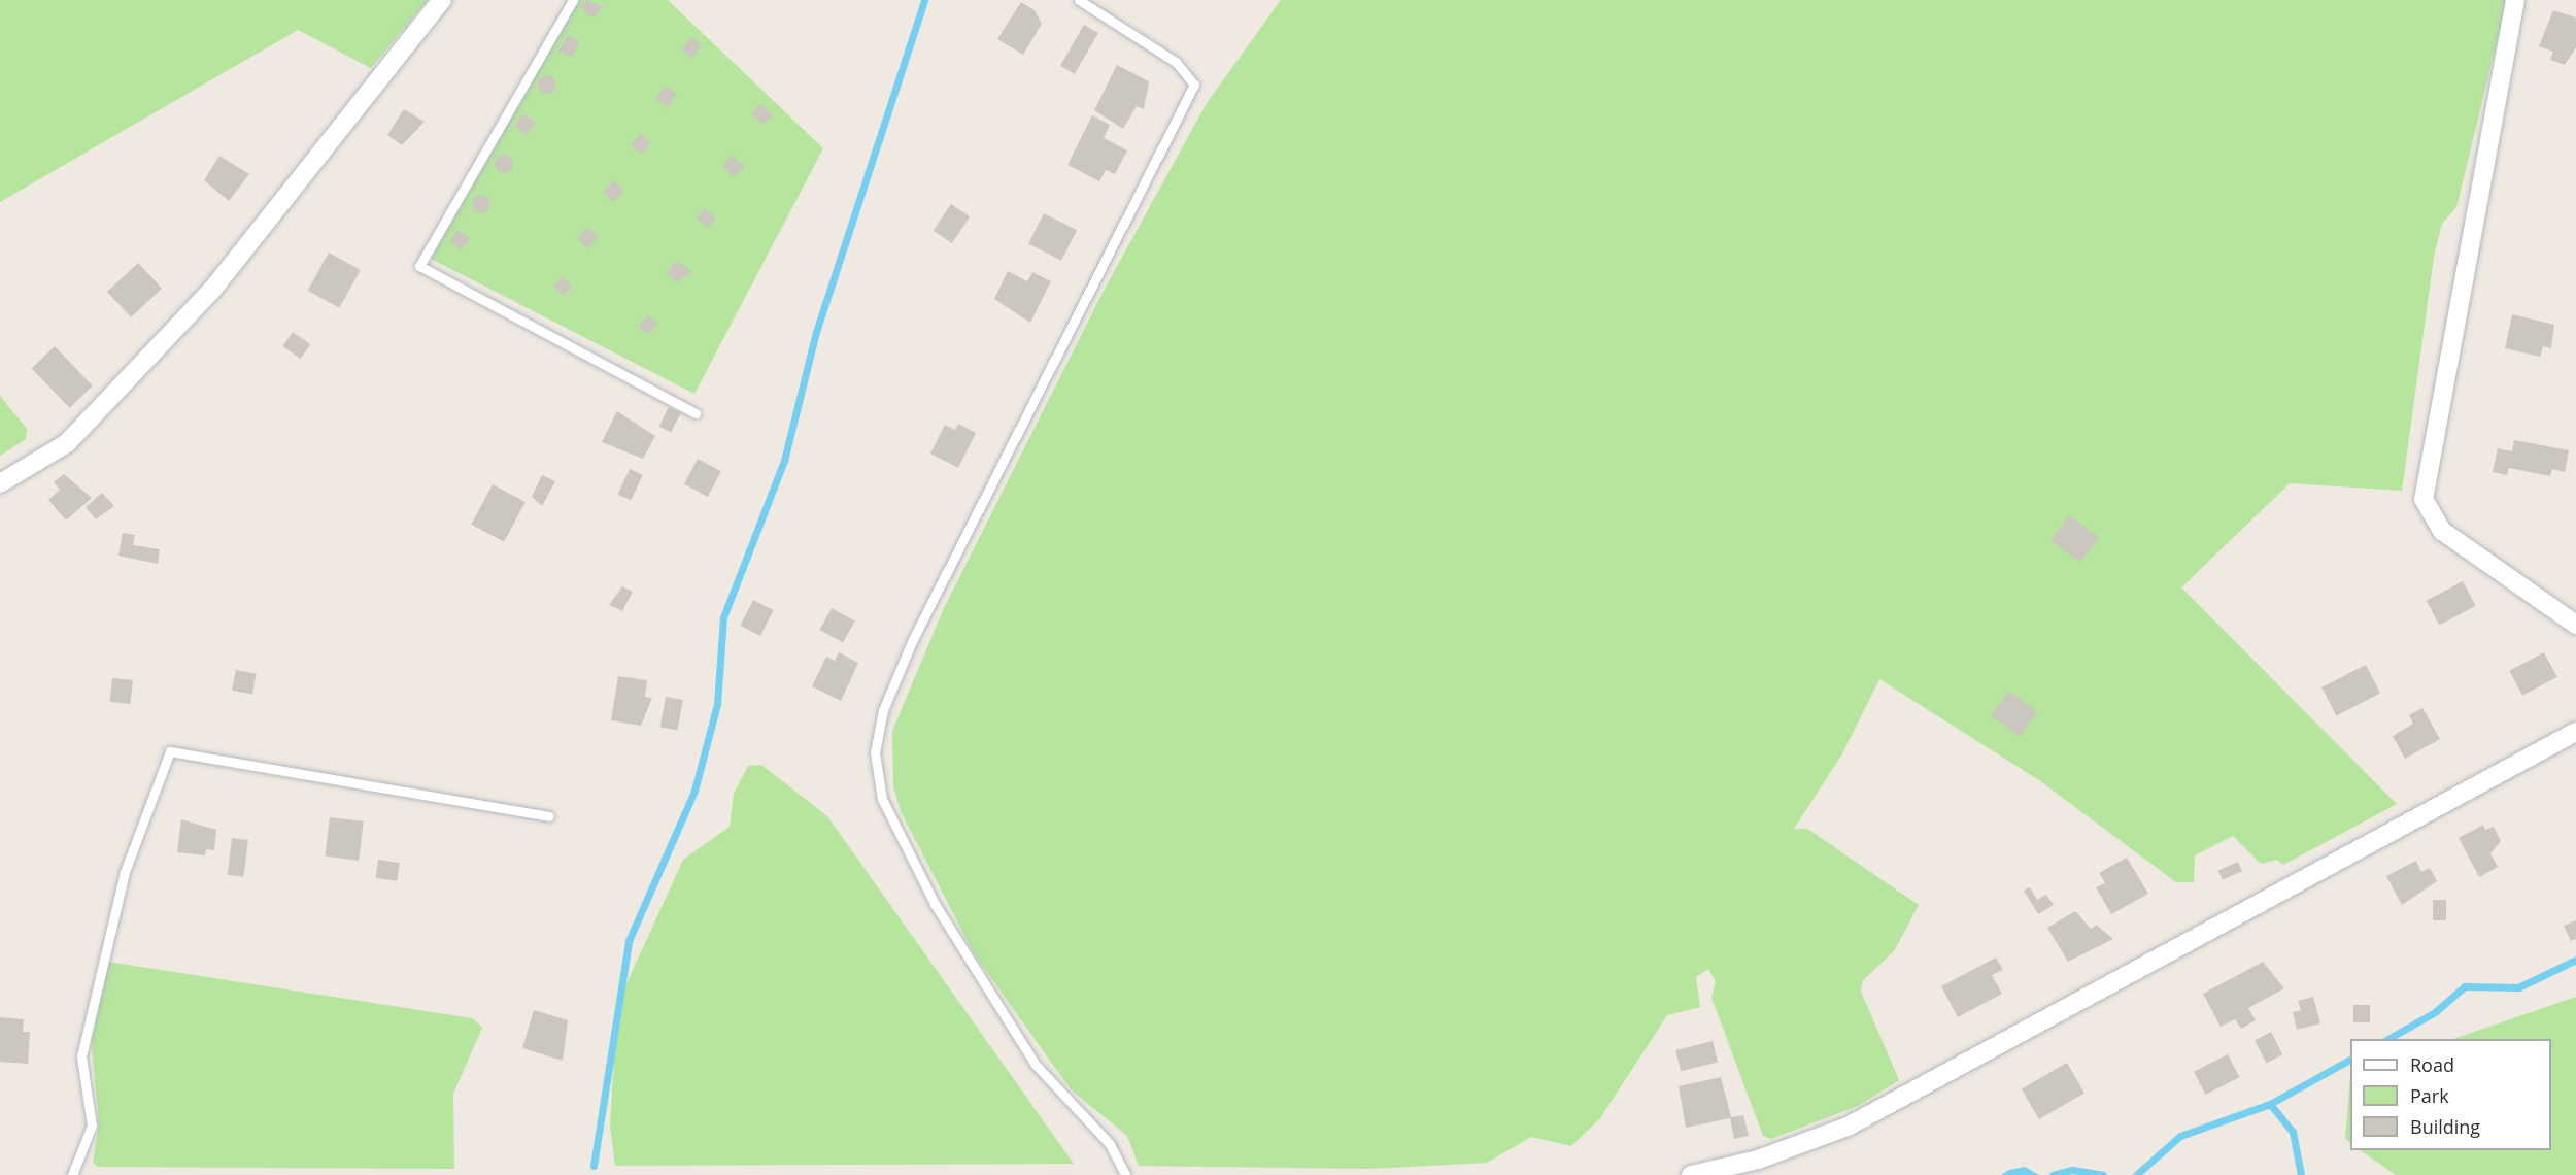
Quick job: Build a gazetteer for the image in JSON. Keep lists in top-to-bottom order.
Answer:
{
  "legend": ["Road", "Park", "Building"]
}
